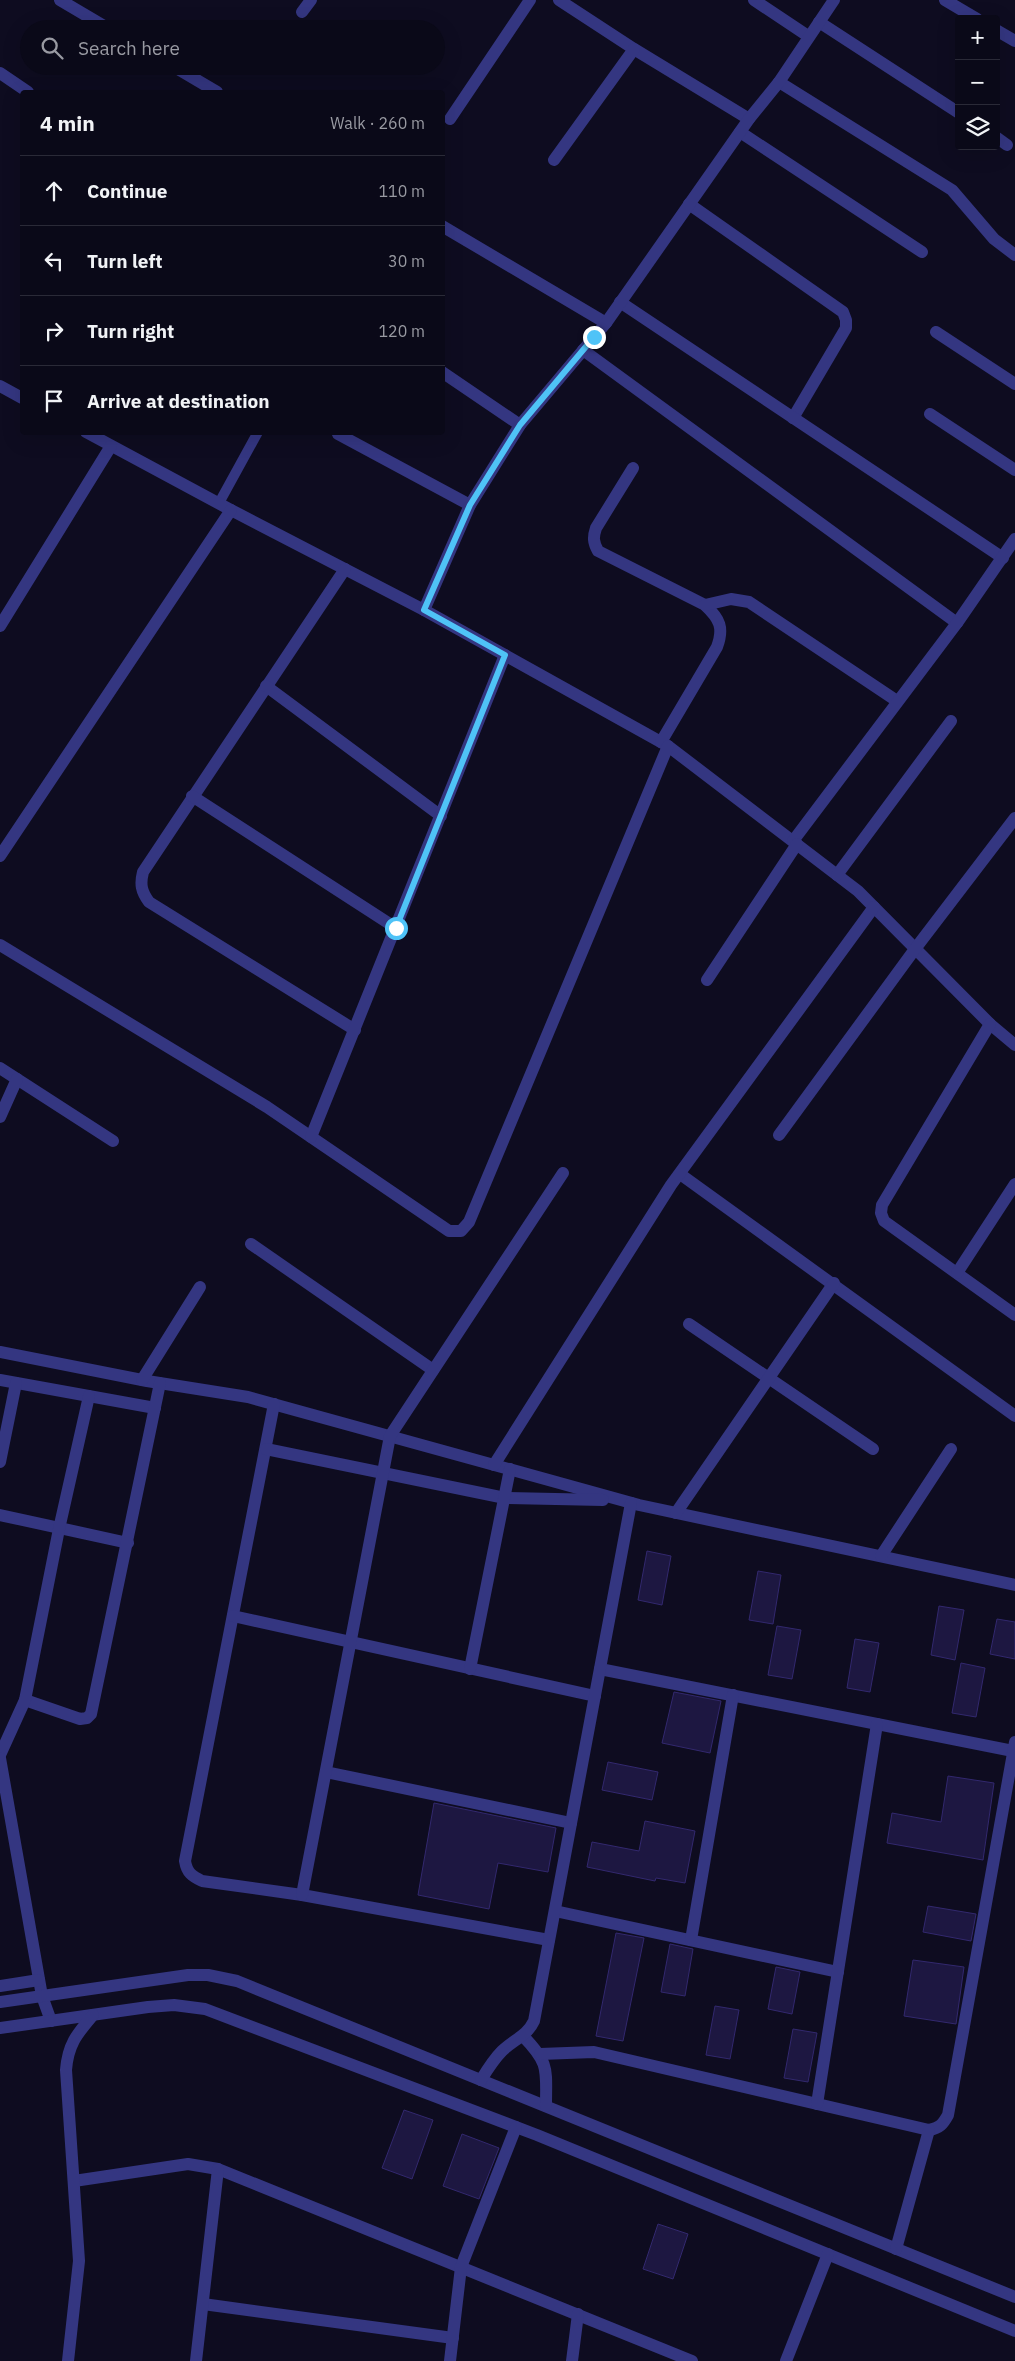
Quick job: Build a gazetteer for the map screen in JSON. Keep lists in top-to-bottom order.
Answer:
{
  "page": {
    "map_buttons": ["+", "−"],
    "search": "Search here",
    "heading": ["4 min", "Walk · 260 m"],
    "list": [
      ["Continue", "110 m"],
      ["Turn left", "30 m"],
      ["Turn right", "120 m"],
      "Arrive at destination"
    ]
  }
}
